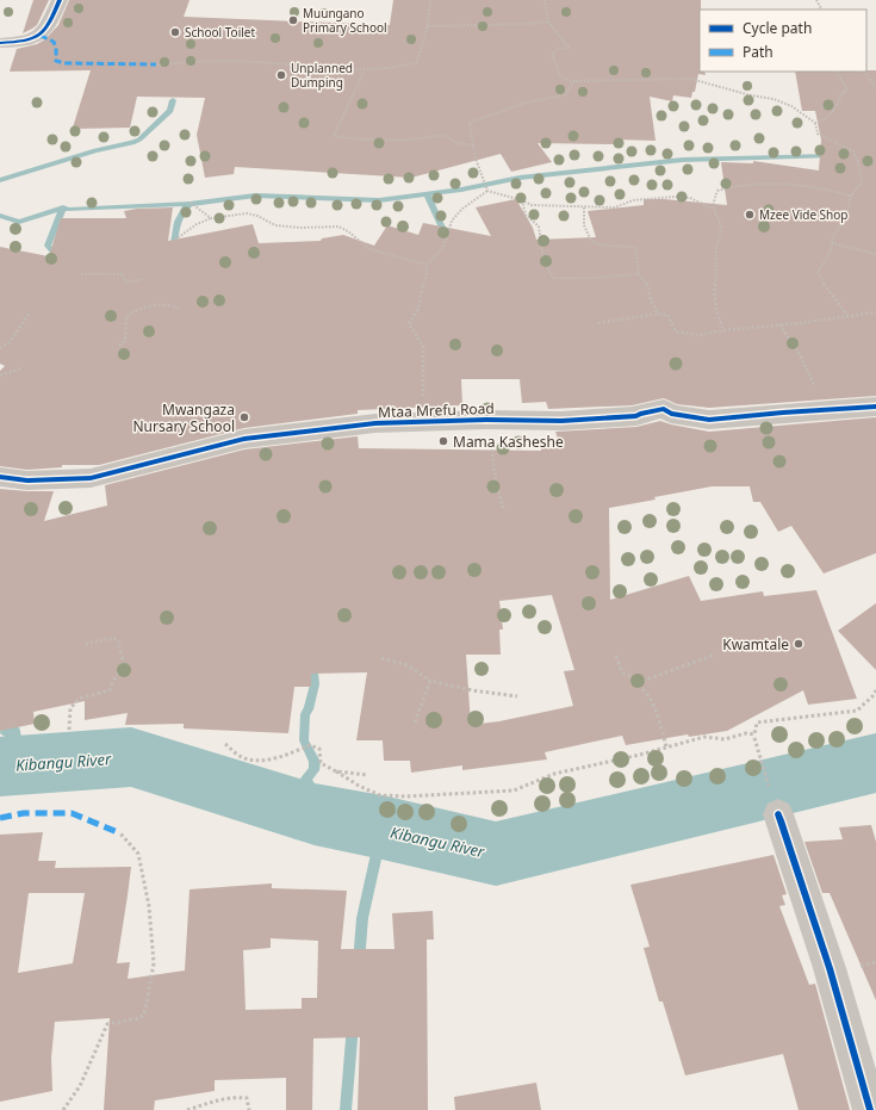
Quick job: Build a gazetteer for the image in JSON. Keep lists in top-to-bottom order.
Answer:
{
  "streets": {
    "street": ["Mtaa Mrefu Road"]
  },
  "water": ["Kibangu River"],
  "places": [
    "Muungano Primary School",
    "School Toilet",
    "Unplanned Dumping",
    "Mzee Vide Shop",
    "Mwangaza Nursary School",
    "Mama Kasheshe",
    "Kwamtale"
  ],
  "legend": ["Cycle path", "Path"]
}
